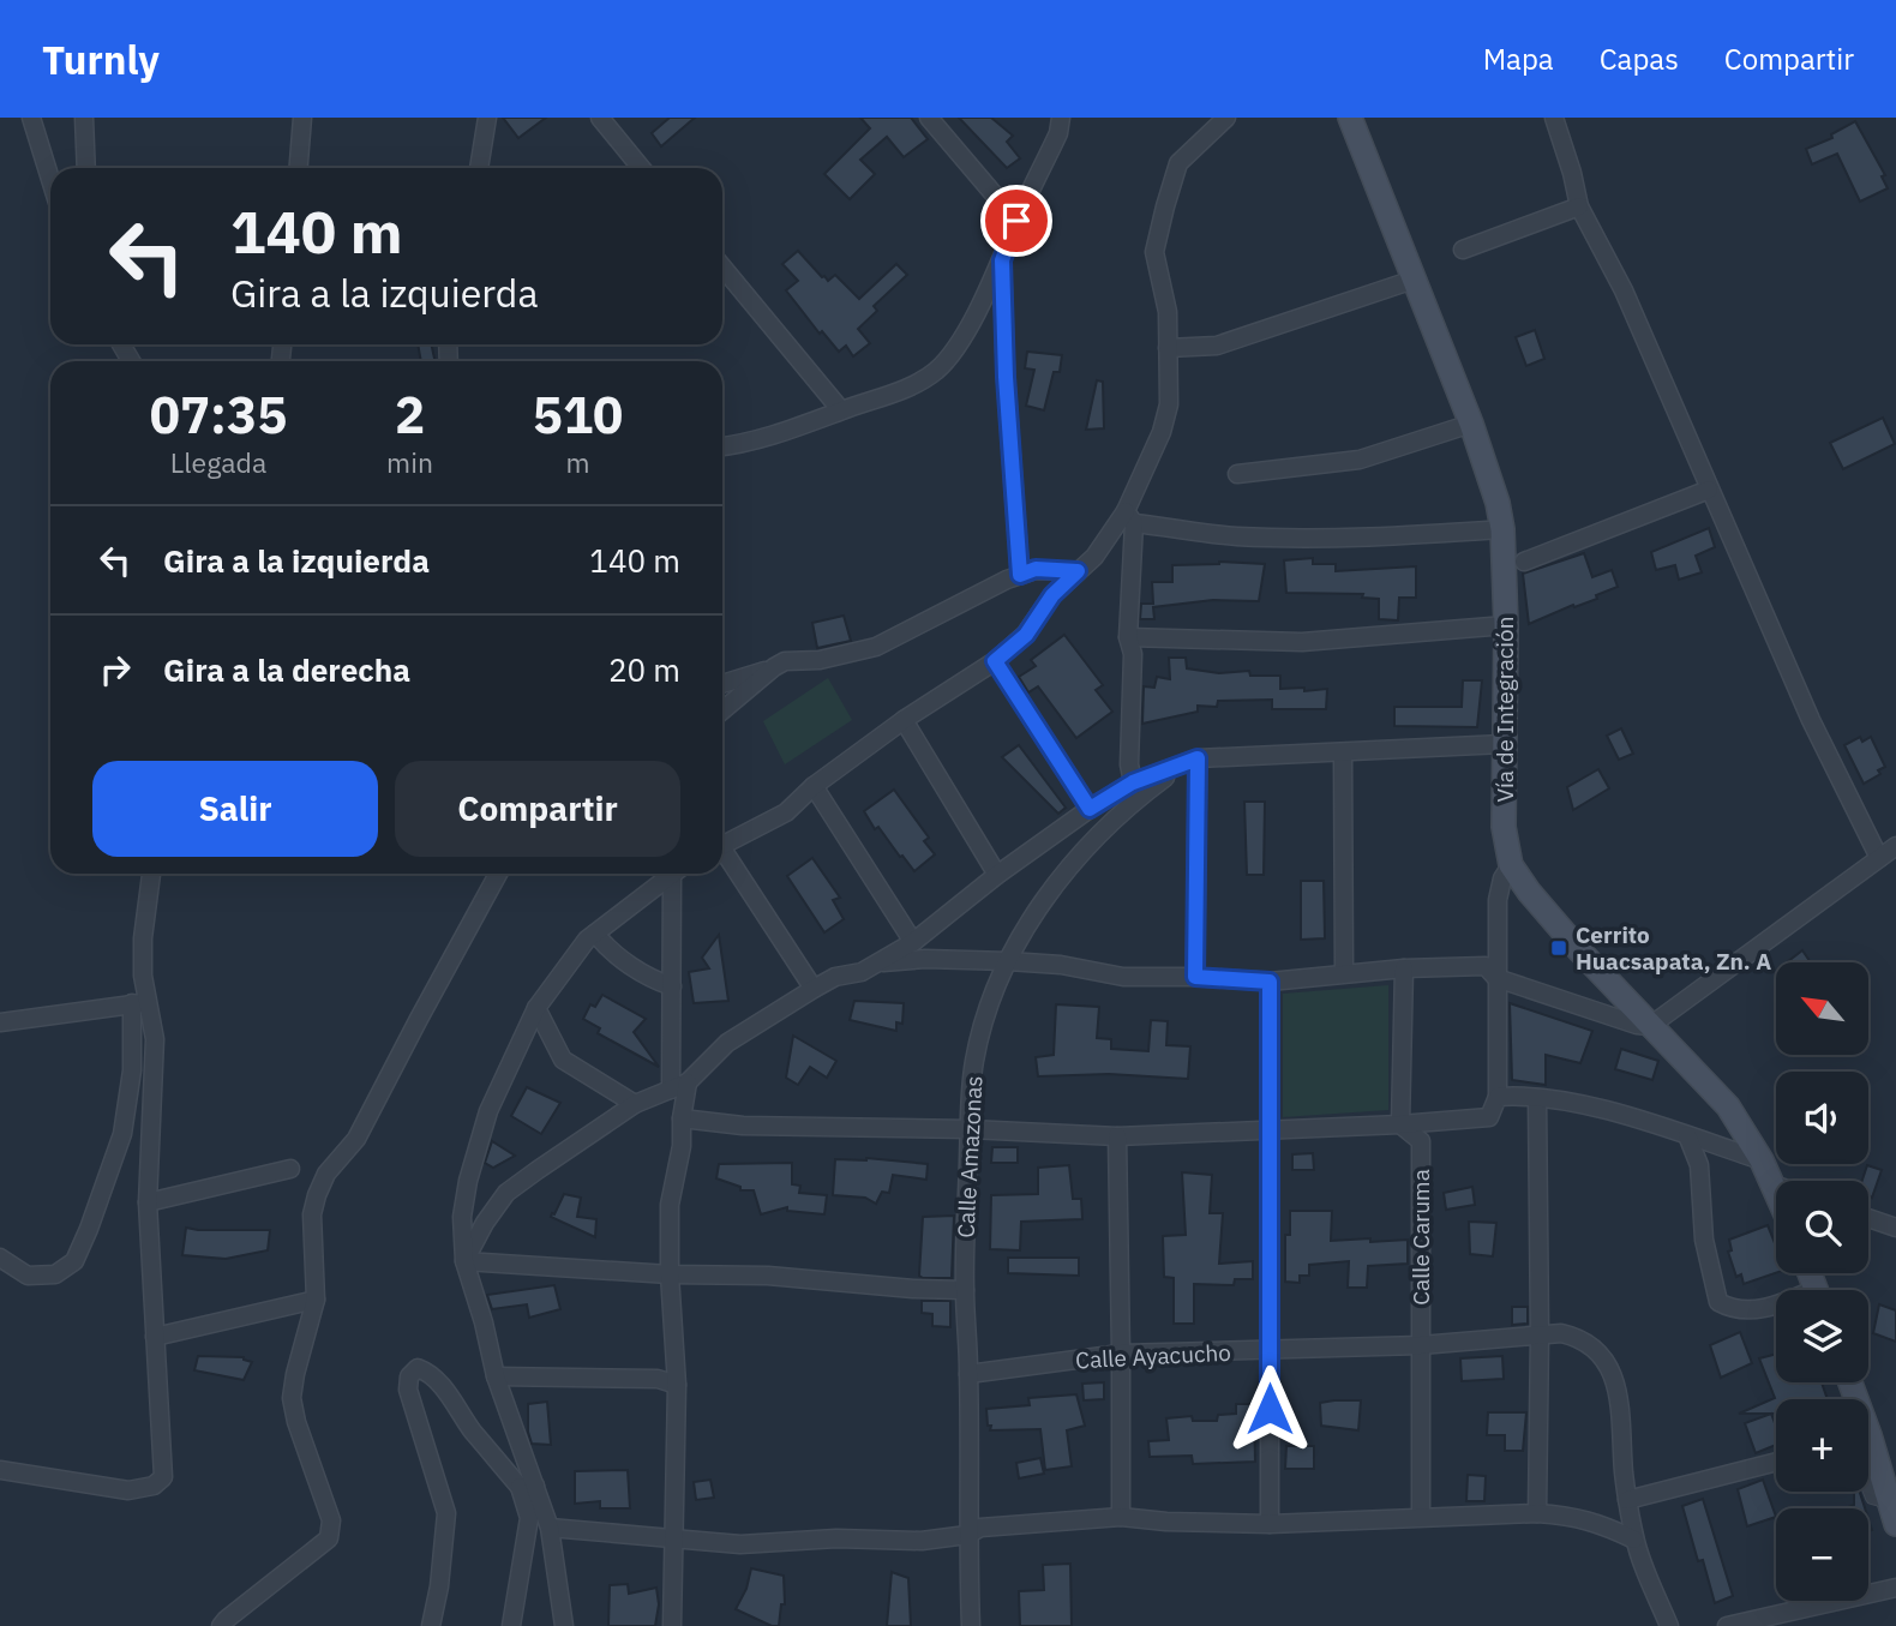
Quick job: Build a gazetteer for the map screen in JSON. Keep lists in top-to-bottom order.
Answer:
{
  "streets": {
    "main road": ["Vía de Integración"],
    "street": ["Calle Amazonas", "Calle Caruma", "Calle Ayacucho"]
  },
  "crossings": [
    ["Calle Amazonas", "Calle Ayacucho"],
    ["Calle Caruma", "Calle Ayacucho"]
  ],
  "places": {
    "transit": ["Cerrito Huacsapata, Zn. A"]
  },
  "north": "top left",
  "page": {
    "header": "Turnly",
    "nav": ["Mapa", "Capas", "Compartir"],
    "turn": ["140 m", "Gira a la izquierda"],
    "eta": [
      "07:35",
      "Llegada",
      "2",
      "min",
      "510",
      "m"
    ],
    "list": [
      {
        "name": "Gira a la izquierda",
        "value": "140 m"
      },
      {
        "name": "Gira a la derecha",
        "value": "20 m"
      }
    ],
    "buttons": ["Salir", "Compartir"],
    "map_buttons": ["+", "−"]
  }
}
